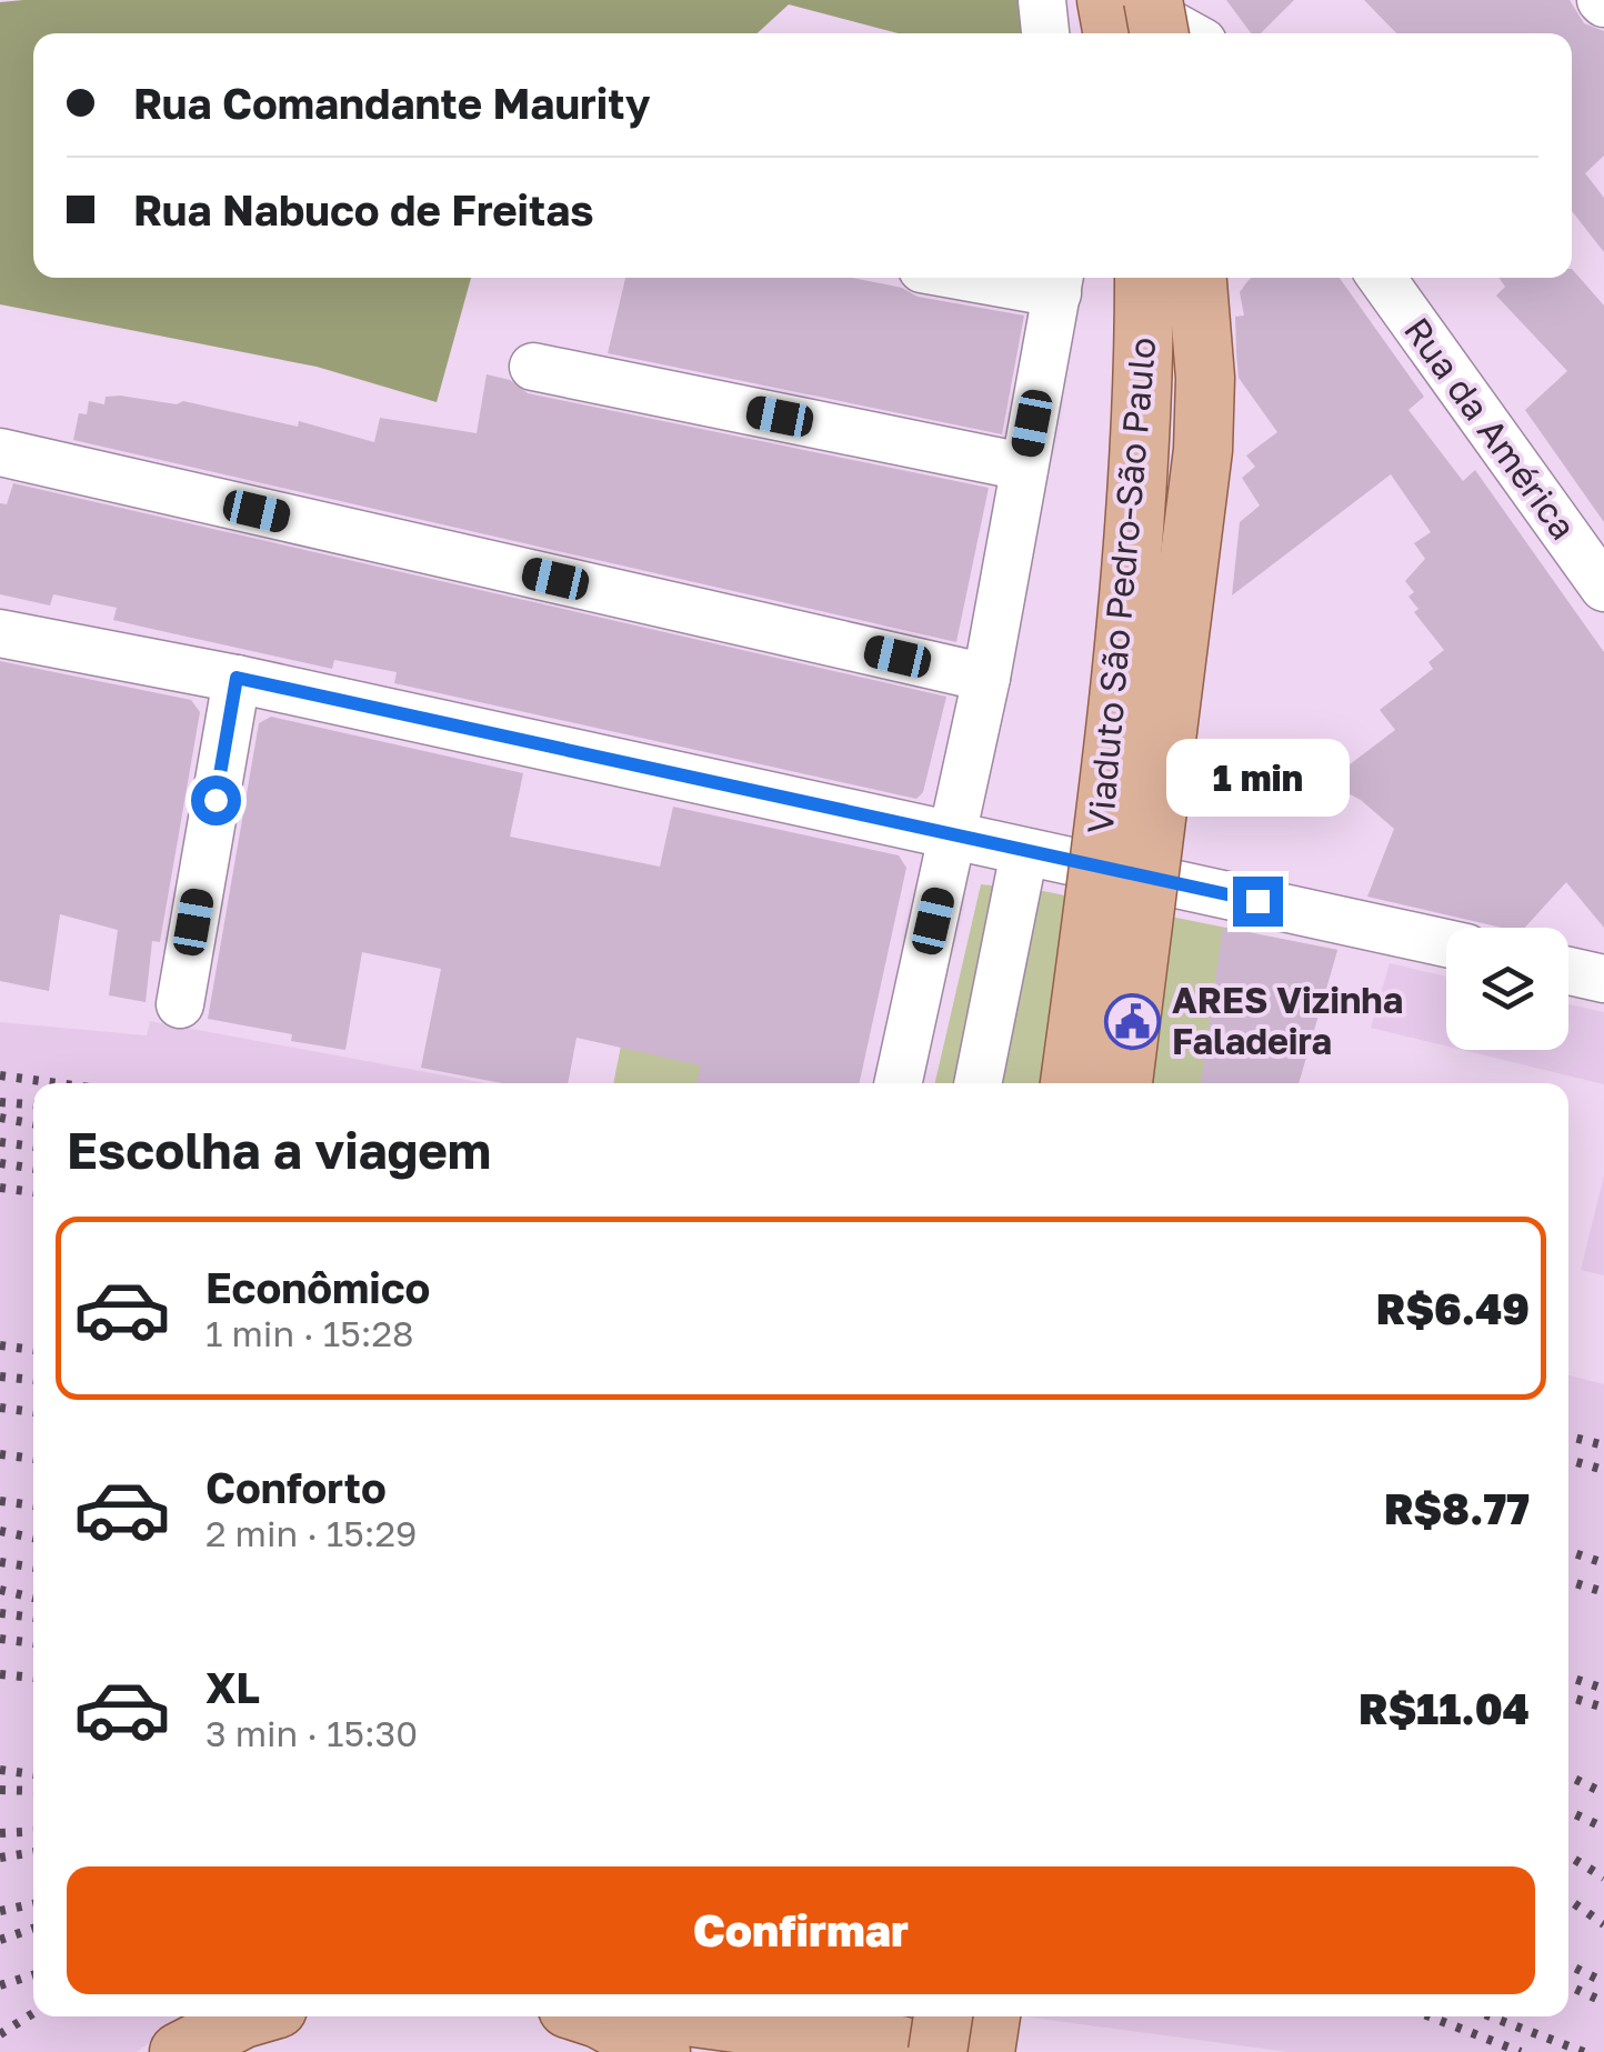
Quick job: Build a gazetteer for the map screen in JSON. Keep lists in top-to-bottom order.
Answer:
{
  "streets": {
    "main road": ["Viaduto São Pedro-São Paulo"],
    "street": ["Rua da América"]
  },
  "places": {
    "public building": ["ARES Vizinha Faladeira"]
  },
  "page": {
    "banner": ["Rua Comandante Maurity", "Rua Nabuco de Freitas"],
    "bubble": "1 min",
    "heading": "Escolha a viagem",
    "list": [
      {
        "name": "Econômico",
        "note": "1 min · 15:28",
        "value": "R$6.49"
      },
      {
        "name": "Conforto",
        "note": "2 min · 15:29",
        "value": "R$8.77"
      },
      {
        "name": "XL",
        "note": "3 min · 15:30",
        "value": "R$11.04"
      }
    ],
    "buttons": "Confirmar"
  }
}
